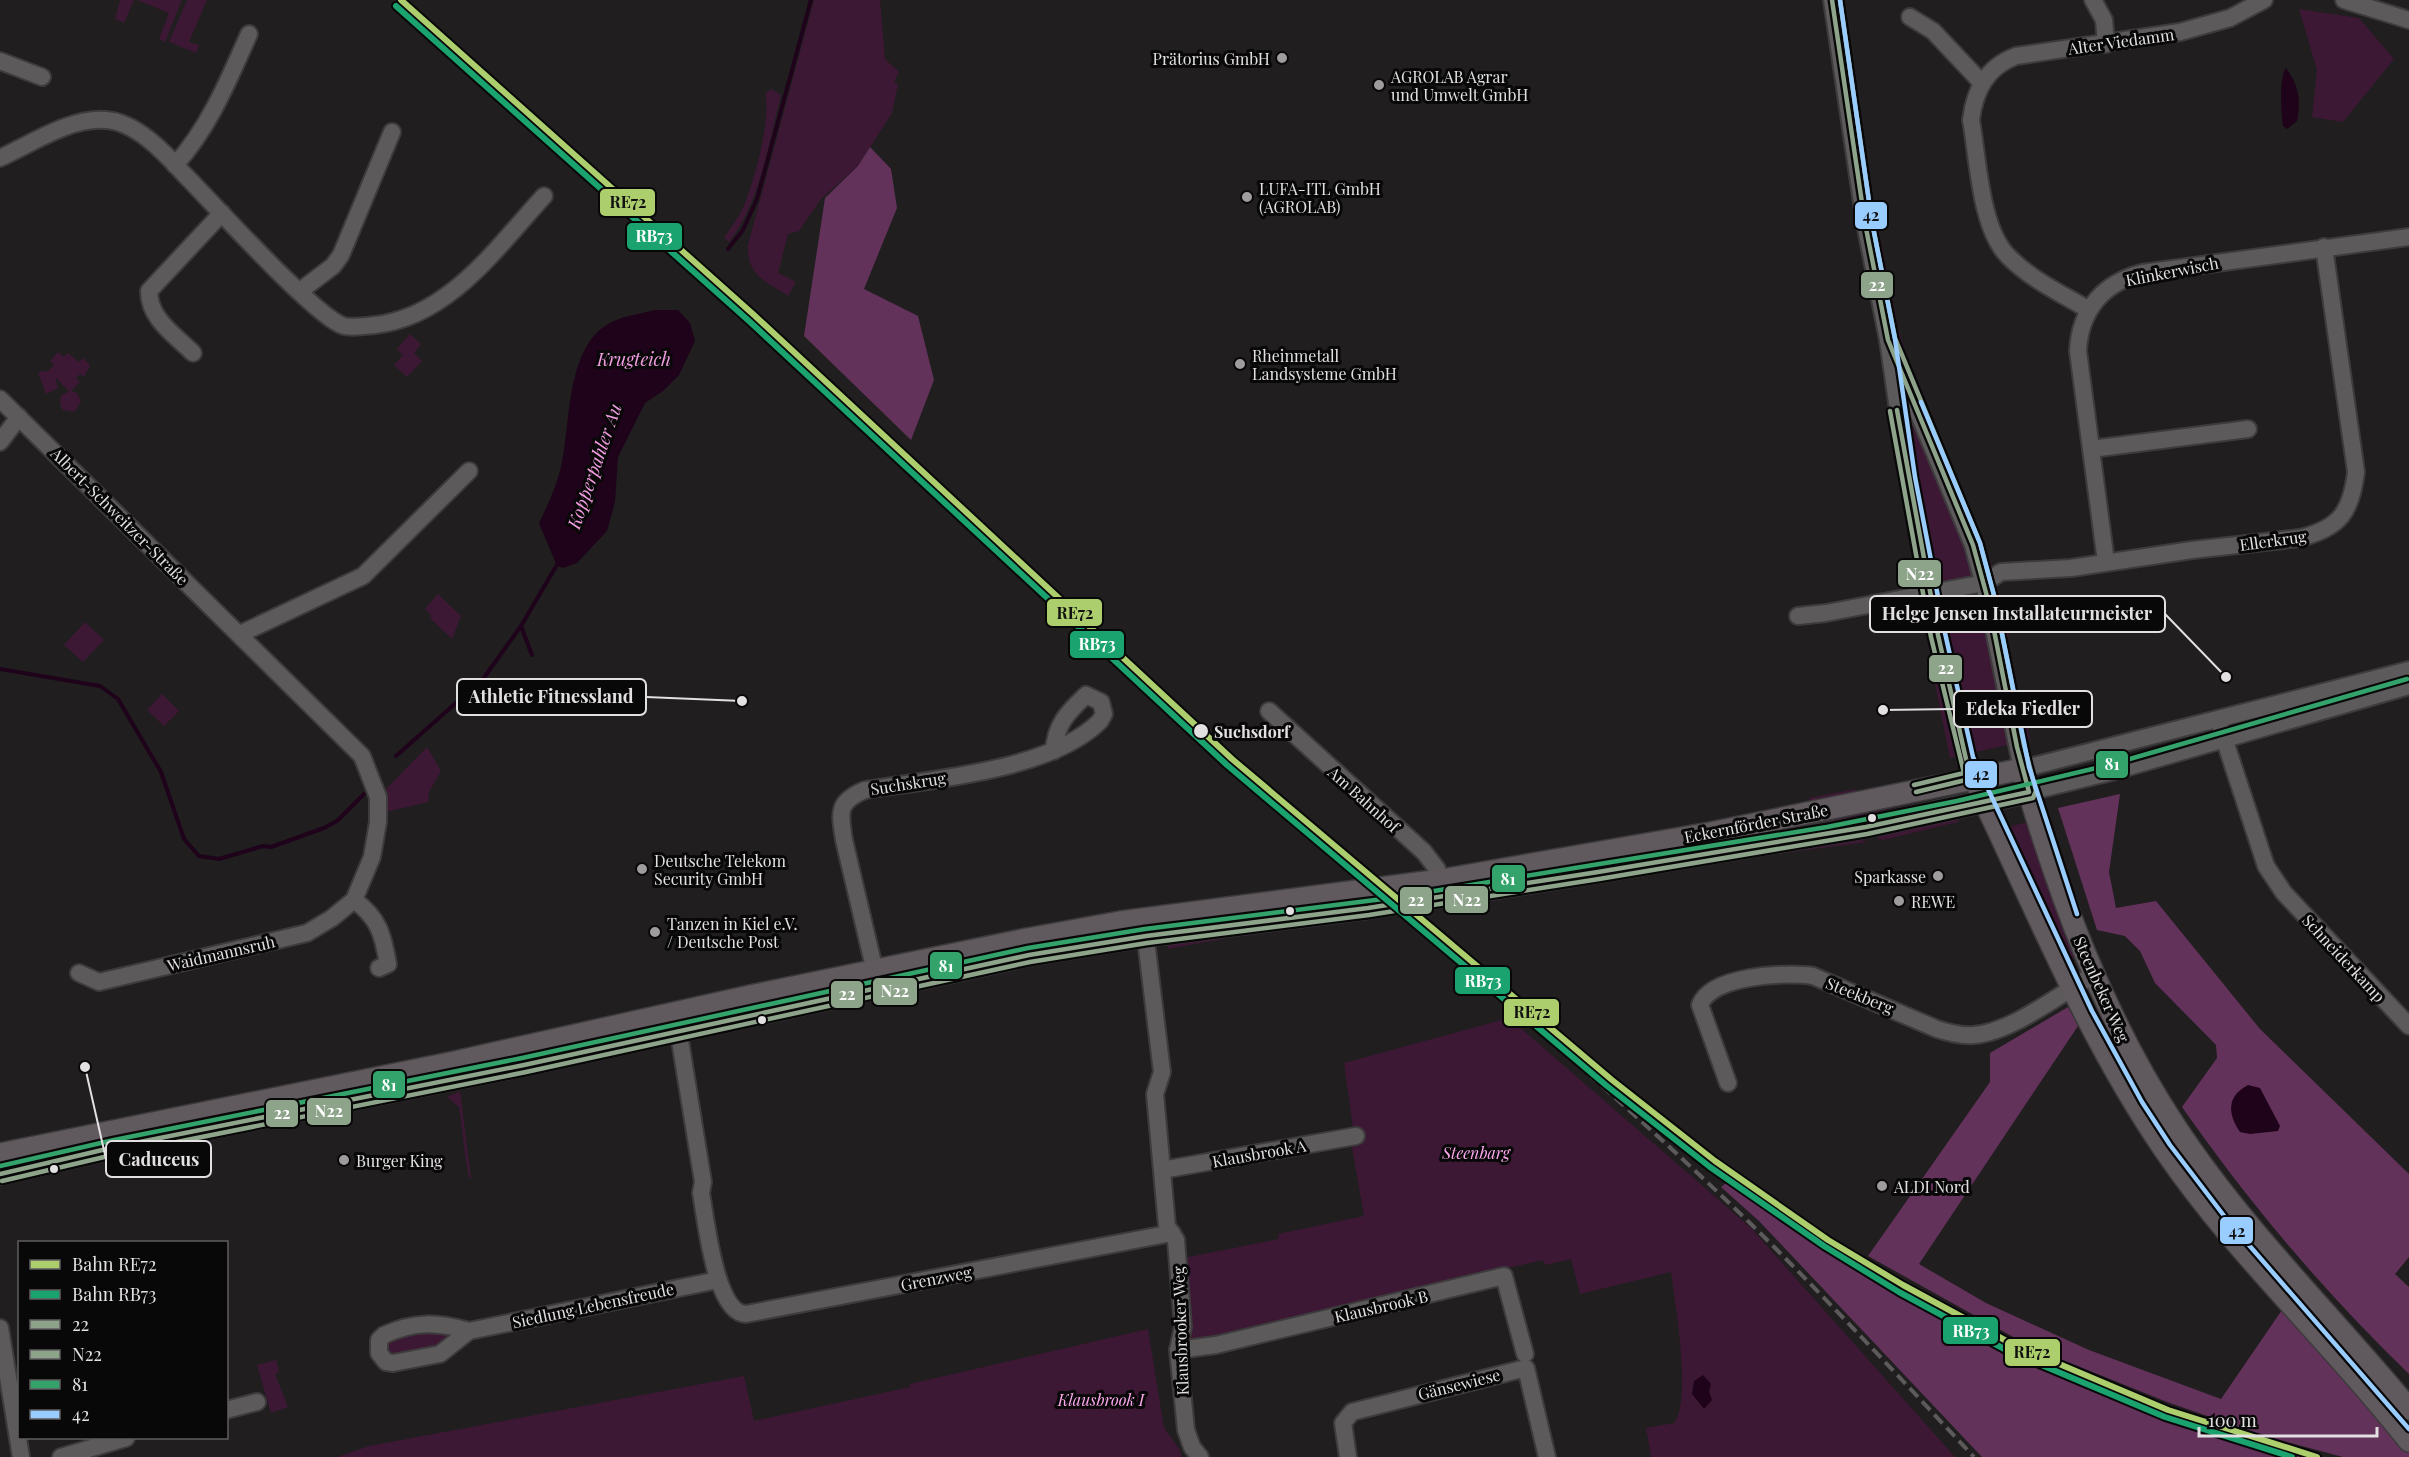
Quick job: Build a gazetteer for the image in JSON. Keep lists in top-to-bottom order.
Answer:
{
  "streets": {
    "main road": ["Eckernförder Straße", "Steenbeker Weg"],
    "street": [
      "Alter Viedamm",
      "Klinkerwisch",
      "Albert-Schweitzer-Straße",
      "Ellerkrug",
      "Suchskrug",
      "Am Bahnhof",
      "Waidmannsruh",
      "Schneiderkamp",
      "Steekberg",
      "Klausbrook A",
      "Grenzweg",
      "Siedlung Lebensfreude",
      "Klausbrook B",
      "Klausbrooker Weg",
      "Gänsewiese"
    ]
  },
  "crossings": [
    ["Klinkerwisch", "Ellerkrug"],
    ["Albert-Schweitzer-Straße", "Waidmannsruh"],
    ["Ellerkrug", "Steenbeker Weg"],
    ["Suchskrug", "Eckernförder Straße"],
    ["Am Bahnhof", "Eckernförder Straße"],
    ["Eckernförder Straße", "Schneiderkamp"],
    ["Eckernförder Straße", "Steenbeker Weg"],
    ["Eckernförder Straße", "Grenzweg"],
    ["Eckernförder Straße", "Klausbrooker Weg"],
    ["Steenbeker Weg", "Steekberg"],
    ["Klausbrook A", "Klausbrooker Weg"],
    ["Grenzweg", "Siedlung Lebensfreude"],
    ["Grenzweg", "Klausbrooker Weg"],
    ["Klausbrook B", "Klausbrooker Weg"]
  ],
  "water": ["Krugteich", "Kopperpahler Au"],
  "parks": ["Steenbarg", "Klausbrook I"],
  "places": [
    "Prätorius GmbH",
    "AGROLAB Agrar und Umwelt GmbH",
    "LUFA-ITL GmbH (AGROLAB)",
    "Rheinmetall Landsysteme GmbH",
    "Helge Jensen Installateurmeister",
    "Athletic Fitnessland",
    "Edeka Fiedler",
    "Suchsdorf",
    "Deutsche Telekom Security GmbH",
    "Sparkasse",
    "REWE",
    "Tanzen in Kiel e.V. / Deutsche Post",
    "Caduceus",
    "Burger King",
    "ALDI Nord"
  ],
  "lines": [
    "rail line RE72",
    "transit line 22",
    "transit line N22",
    "transit line 42",
    "rail line RB73",
    "transit line 81"
  ],
  "legend": [
    "Bahn RE72",
    "Bahn RB73",
    "22",
    "N22",
    "81",
    "42"
  ],
  "scale_bar": "100 m"
}
